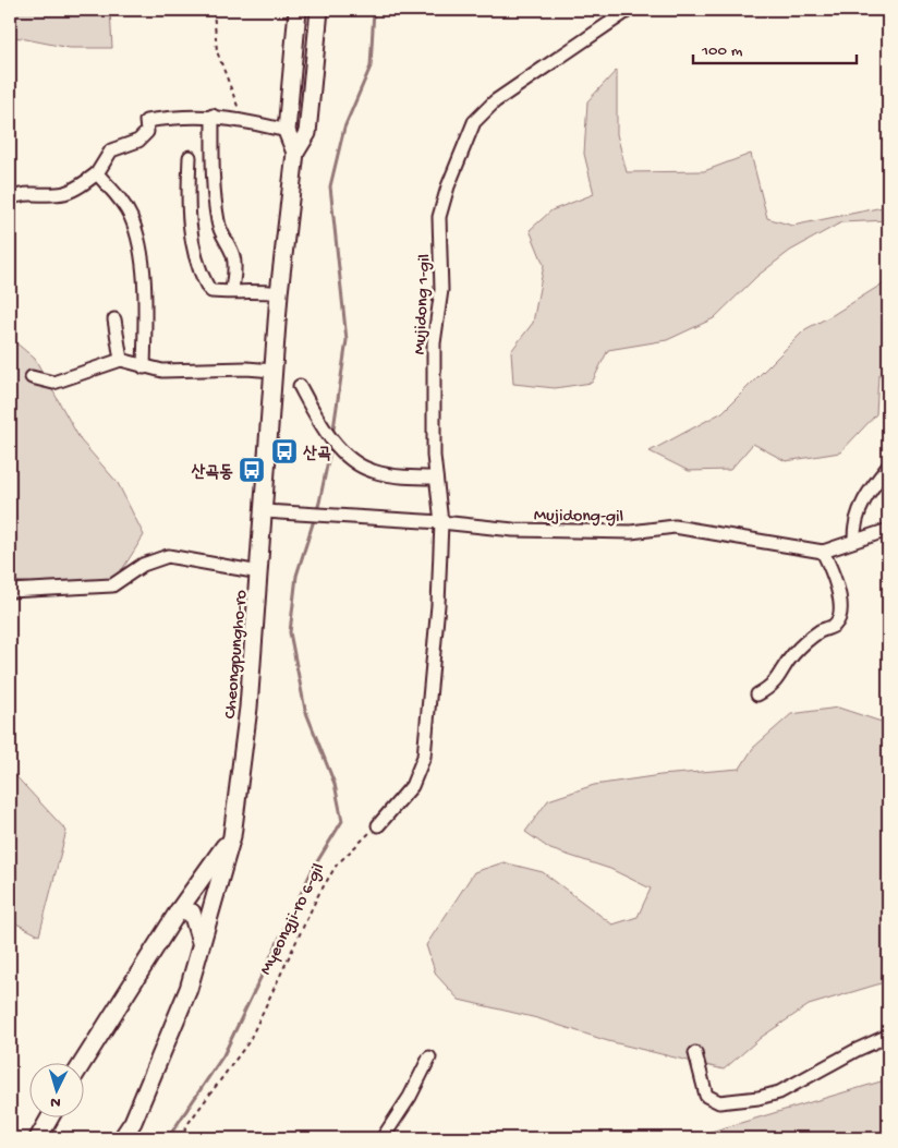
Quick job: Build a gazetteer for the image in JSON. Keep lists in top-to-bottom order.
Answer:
{
  "streets": {
    "main road": ["Cheongpungho-ro"],
    "street": ["Mujidong 1-gil", "Mujidong-gil"],
    "path": ["Myeongji-ro 6-gil"]
  },
  "crossings": [
    ["Mujidong 1-gil", "Mujidong-gil"],
    ["Mujidong-gil", "Cheongpungho-ro"]
  ],
  "places": {
    "bus stop": ["산곡", "산곡동"]
  },
  "scale_bar": "100 m",
  "north": "bottom"
}
